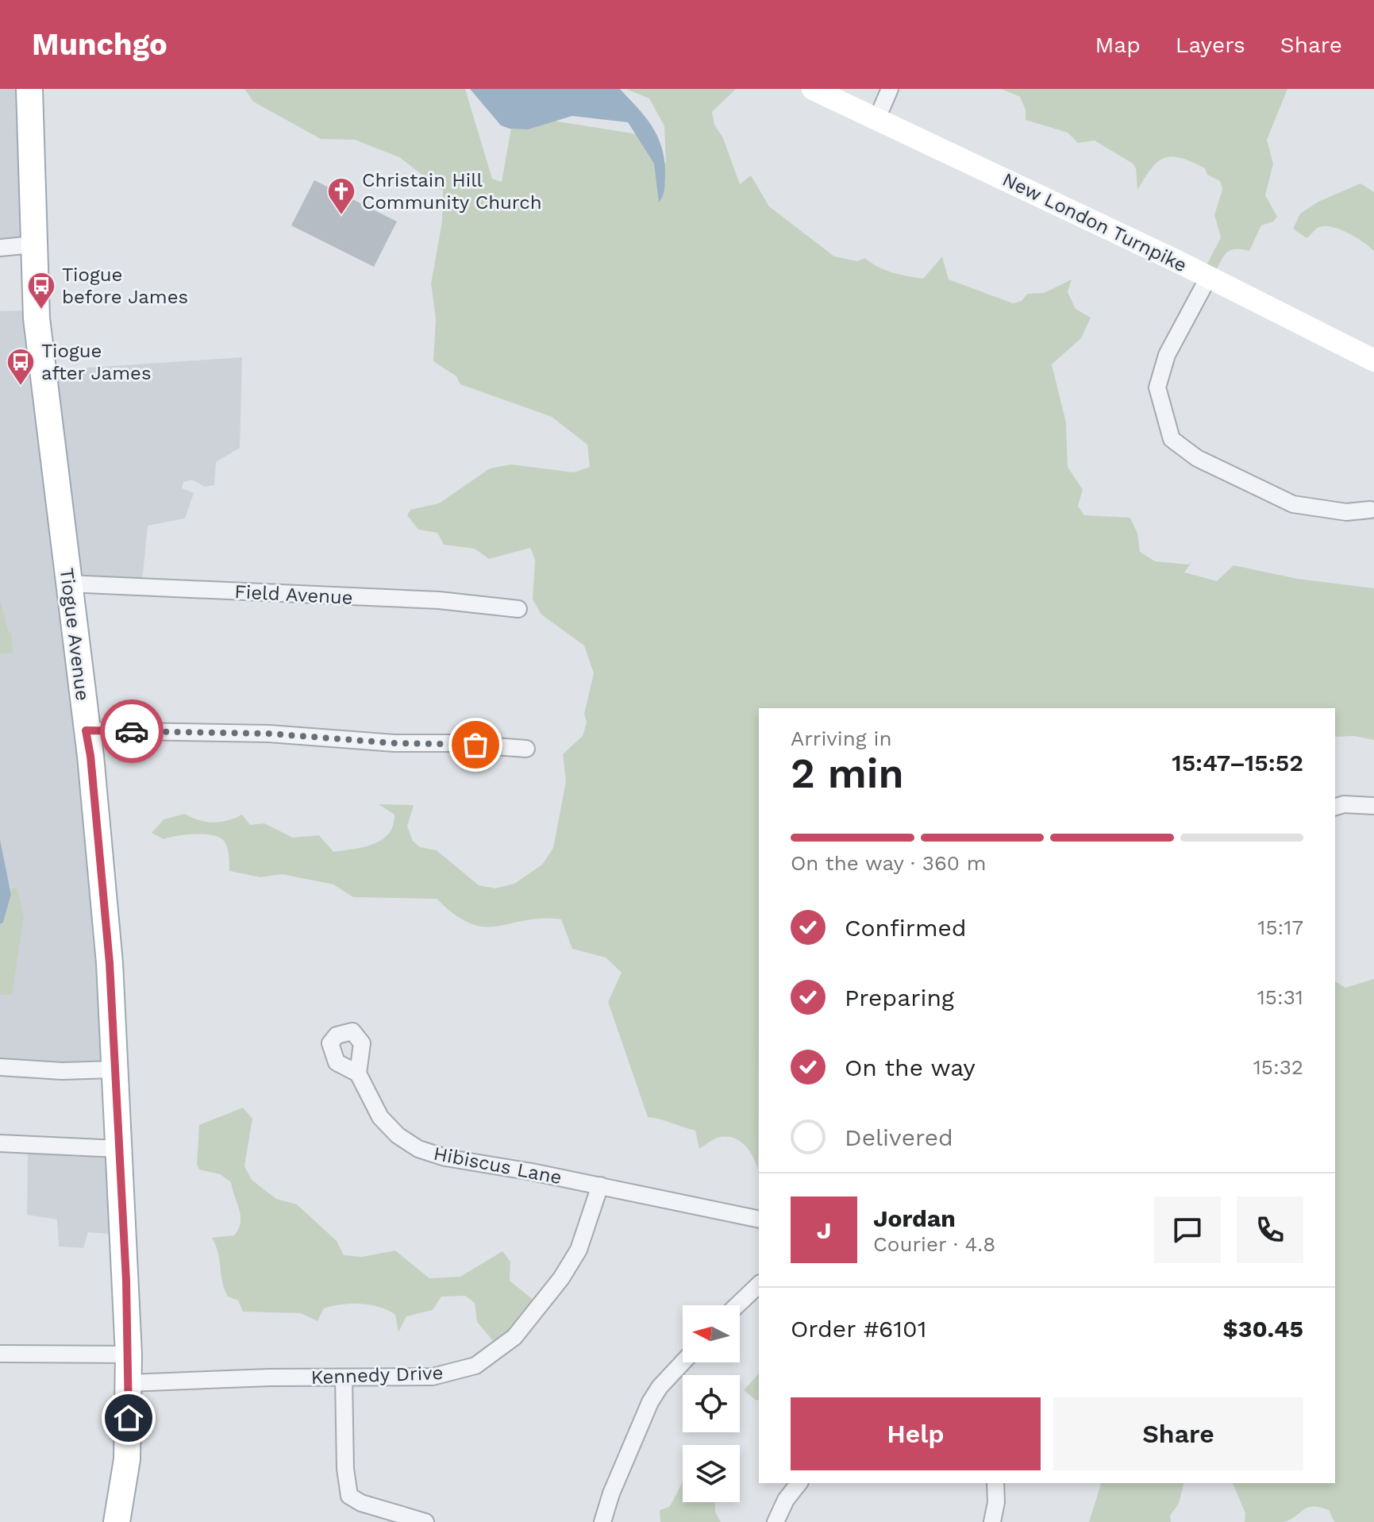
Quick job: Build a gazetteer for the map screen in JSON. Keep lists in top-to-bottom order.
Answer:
{
  "streets": {
    "main road": ["New London Turnpike", "Tiogue Avenue"],
    "street": ["Field Avenue", "Hibiscus Lane", "Kennedy Drive"]
  },
  "crossings": [
    ["Field Avenue", "Tiogue Avenue"],
    ["Tiogue Avenue", "Kennedy Drive"],
    ["Hibiscus Lane", "Kennedy Drive"]
  ],
  "places": {
    "church": ["Christain Hill Community Church"],
    "bus stop": ["Tiogue before James", "Tiogue after James"]
  },
  "north": "left",
  "page": {
    "header": "Munchgo",
    "nav": ["Map", "Layers", "Share"],
    "heading": ["2 min", "Arriving in", "15:47–15:52"],
    "panel": [
      "Jordan",
      "Courier · 4.8",
      "Order #6101",
      "$30.45"
    ],
    "bar": "On the way · 360 m",
    "list": [
      ["Confirmed", "15:17"],
      ["Preparing", "15:31"],
      ["On the way", "15:32"],
      "Delivered"
    ],
    "round": "J",
    "buttons": ["Help", "Share"]
  }
}
